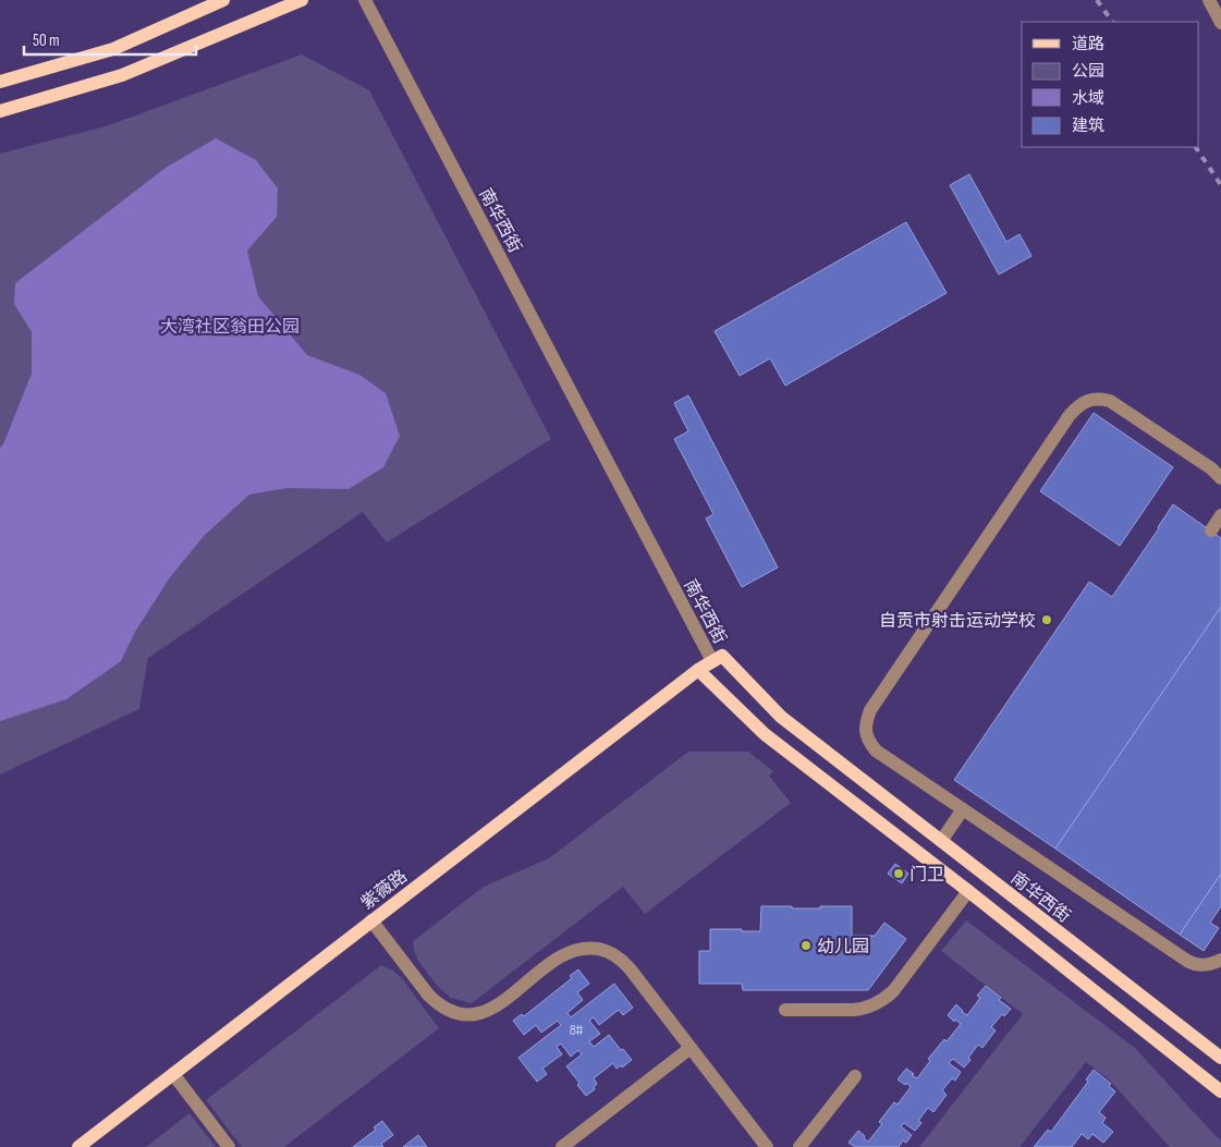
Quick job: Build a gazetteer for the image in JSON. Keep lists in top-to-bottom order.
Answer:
{
  "streets": {
    "main road": ["南华西街", "紫薇路"]
  },
  "crossings": [
    ["南华西街", "紫薇路"]
  ],
  "parks": ["大湾社区翁田公园"],
  "places": ["自贡市射击运动学校", "门卫", "幼儿园"],
  "house_numbers": ["8#"],
  "legend": [
    "道路",
    "公园",
    "水域",
    "建筑"
  ],
  "scale_bar": "50 m"
}
